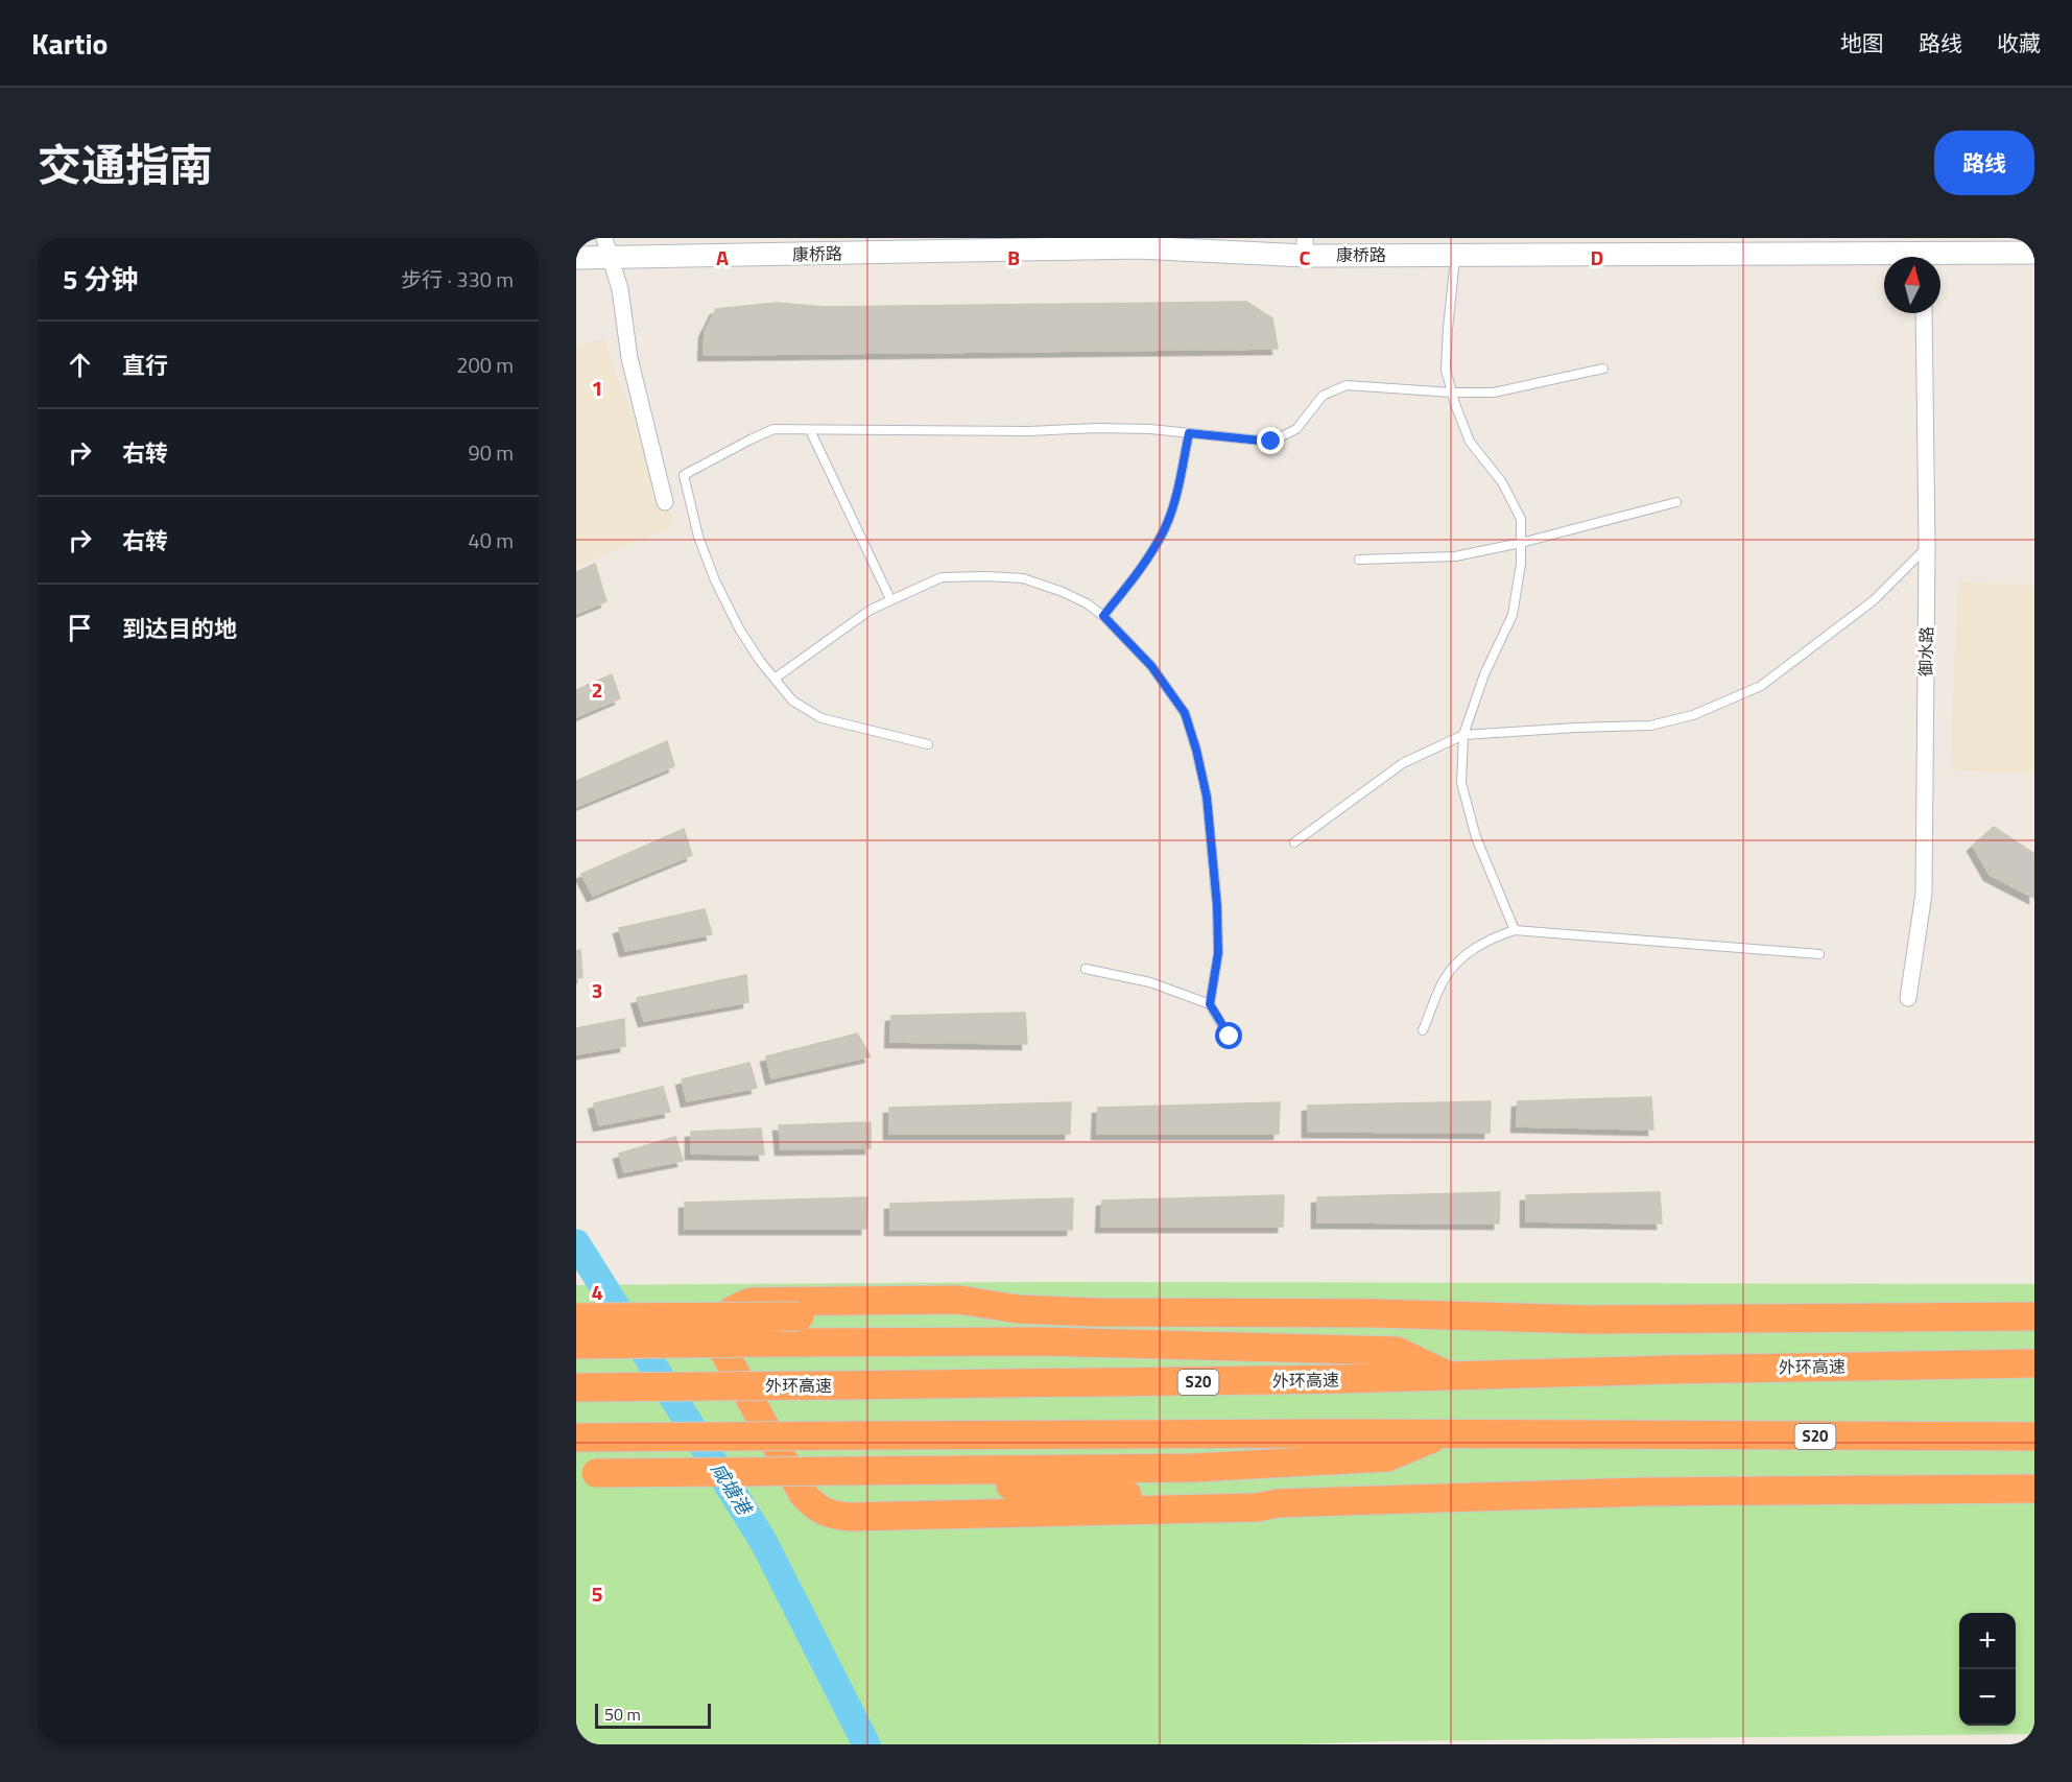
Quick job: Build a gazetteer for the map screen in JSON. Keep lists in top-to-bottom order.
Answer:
{
  "streets": {
    "highway": ["外环高速", "S20"],
    "main road": ["康桥路"],
    "street": ["御水路"]
  },
  "water": ["咸塘港"],
  "scale_bar": "50 m",
  "north": "top",
  "page": {
    "header": "Kartio",
    "nav": ["地图", "路线", "收藏"],
    "title": "交通指南",
    "buttons": "路线",
    "heading": ["5 分钟", "步行 · 330 m"],
    "list": [
      ["直行", "200 m"],
      ["右转", "90 m"],
      ["右转", "40 m"],
      "到达目的地"
    ],
    "map_buttons": ["+", "−"],
    "scale": "50 m"
  },
  "grid": {
    "columns": [
      "A",
      "B",
      "C",
      "D"
    ],
    "rows": [
      "1",
      "2",
      "3",
      "4",
      "5"
    ]
  }
}
